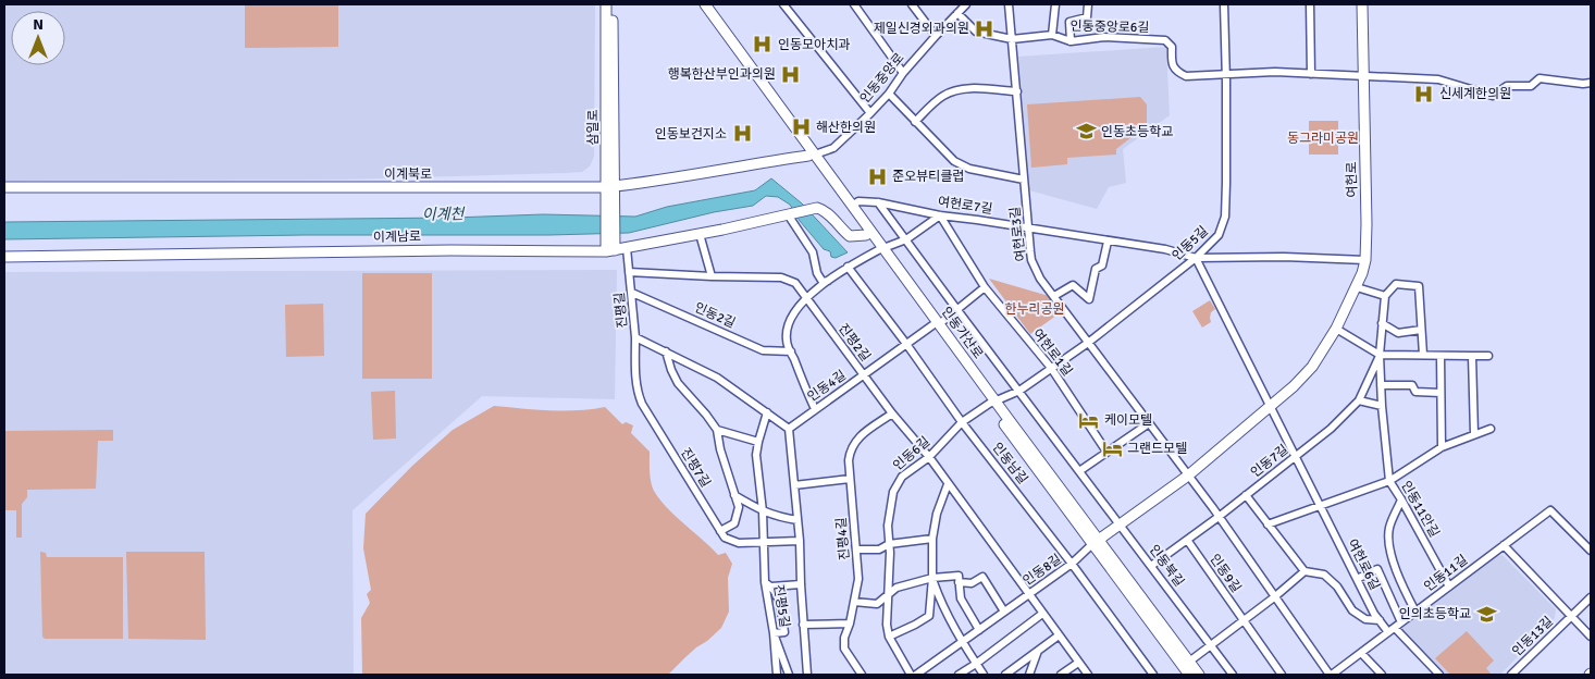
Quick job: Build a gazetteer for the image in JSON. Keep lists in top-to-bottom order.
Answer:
{
  "streets": {
    "street": [
      "인동중앙로6길",
      "인동중앙로",
      "삼일로",
      "이계북로",
      "여헌로",
      "여헌로7길",
      "여헌로3길",
      "이계남로",
      "인동5길",
      "진평길",
      "인동2길",
      "인동가산로",
      "진평2길",
      "여헌로1길",
      "인동4길",
      "인동6길",
      "인동7길",
      "인동남길",
      "진평7길",
      "인동11안길",
      "진평4길",
      "여헌로6길",
      "인동북길",
      "인동8길",
      "인동9길",
      "인동11길",
      "진평5길",
      "인동13길"
    ]
  },
  "crossings": [
    ["인동중앙로6길", "인동중앙로"],
    ["인동중앙로6길", "여헌로"],
    ["인동중앙로6길", "여헌로3길"],
    ["인동중앙로6길", "인동5길"],
    ["인동중앙로", "이계북로"],
    ["인동중앙로", "인동가산로"],
    ["삼일로", "이계북로"],
    ["삼일로", "이계남로"],
    ["이계북로", "인동가산로"],
    ["여헌로", "여헌로7길"],
    ["여헌로", "여헌로3길"],
    ["여헌로", "인동가산로"],
    ["여헌로", "여헌로6길"],
    ["여헌로", "인동북길"],
    ["여헌로", "인동8길"],
    ["여헌로7길", "여헌로3길"],
    ["여헌로7길", "인동5길"],
    ["여헌로7길", "인동가산로"],
    ["여헌로7길", "여헌로1길"],
    ["여헌로7길", "인동북길"],
    ["여헌로3길", "인동5길"],
    ["이계남로", "진평길"],
    ["이계남로", "인동가산로"],
    ["인동5길", "인동가산로"],
    ["인동5길", "여헌로1길"],
    ["인동5길", "인동6길"],
    ["인동5길", "인동북길"],
    ["진평길", "인동2길"],
    ["진평길", "진평2길"],
    ["진평길", "인동4길"],
    ["진평길", "진평7길"],
    ["인동가산로", "인동4길"],
    ["인동가산로", "인동6길"],
    ["인동가산로", "인동8길"],
    ["진평2길", "인동4길"],
    ["진평2길", "인동6길"],
    ["진평2길", "진평4길"],
    ["진평2길", "인동8길"],
    ["인동4길", "인동남길"],
    ["인동4길", "인동북길"],
    ["인동6길", "인동남길"],
    ["인동7길", "인동11안길"],
    ["인동7길", "여헌로6길"],
    ["인동7길", "인동북길"],
    ["인동7길", "인동9길"],
    ["인동남길", "인동8길"],
    ["인동11안길", "인동11길"],
    ["여헌로6길", "인동11길"]
  ],
  "water": ["이계천"],
  "parks": ["동그라미공원", "한누리공원"],
  "places": {
    "hospital": [
      "제일신경외과의원",
      "인동모아치과",
      "행복한산부인과의원",
      "신세계한의원",
      "해산한의원",
      "인동보건지소",
      "준오뷰티클럽"
    ],
    "school or university": ["인동초등학교", "인의초등학교"],
    "hotel": ["케이모텔", "그랜드모텔"]
  },
  "north": "top"
}
